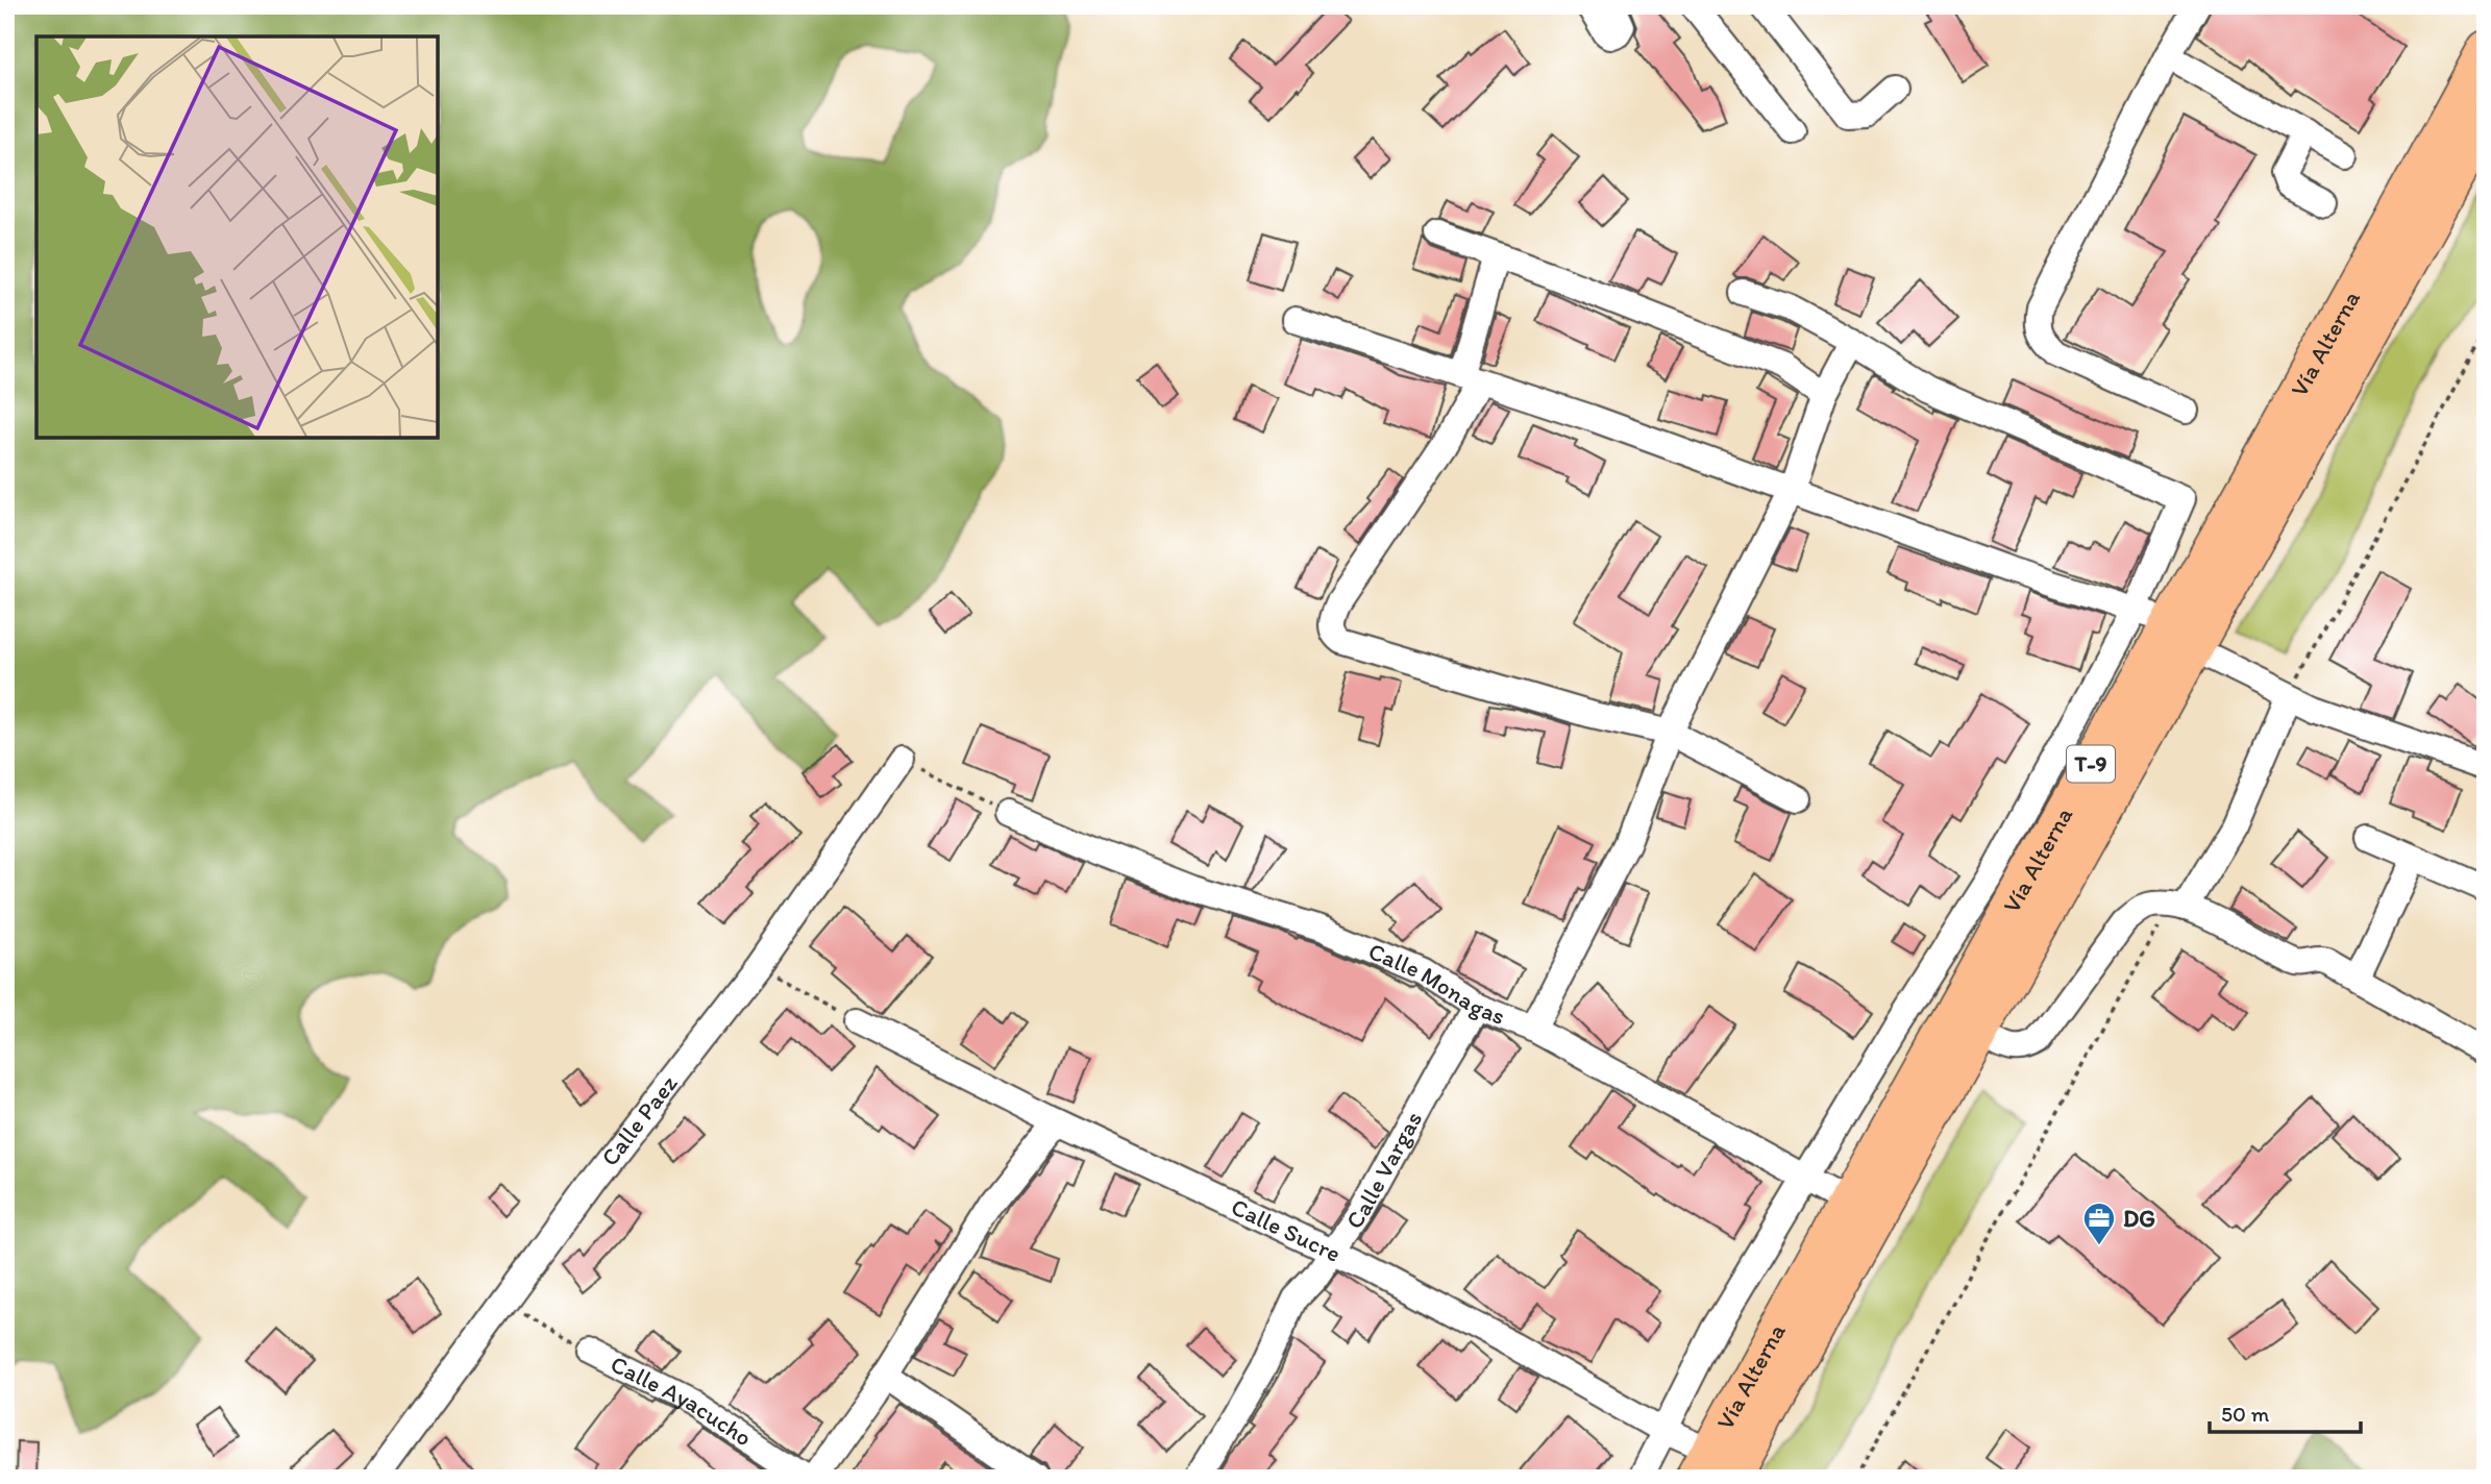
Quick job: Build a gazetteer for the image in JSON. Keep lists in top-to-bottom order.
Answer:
{
  "streets": {
    "highway": ["Vía Alterna", "T-9"],
    "street": [
      "Calle Monagas",
      "Calle Paez",
      "Calle Vargas",
      "Calle Sucre",
      "Calle Ayacucho"
    ]
  },
  "crossings": [
    ["Vía Alterna", "Calle Monagas"],
    ["Vía Alterna", "Calle Sucre"],
    ["Calle Monagas", "Calle Vargas"],
    ["Calle Vargas", "Calle Sucre"]
  ],
  "places": {
    "office": ["DG"]
  },
  "scale_bar": "50 m"
}
